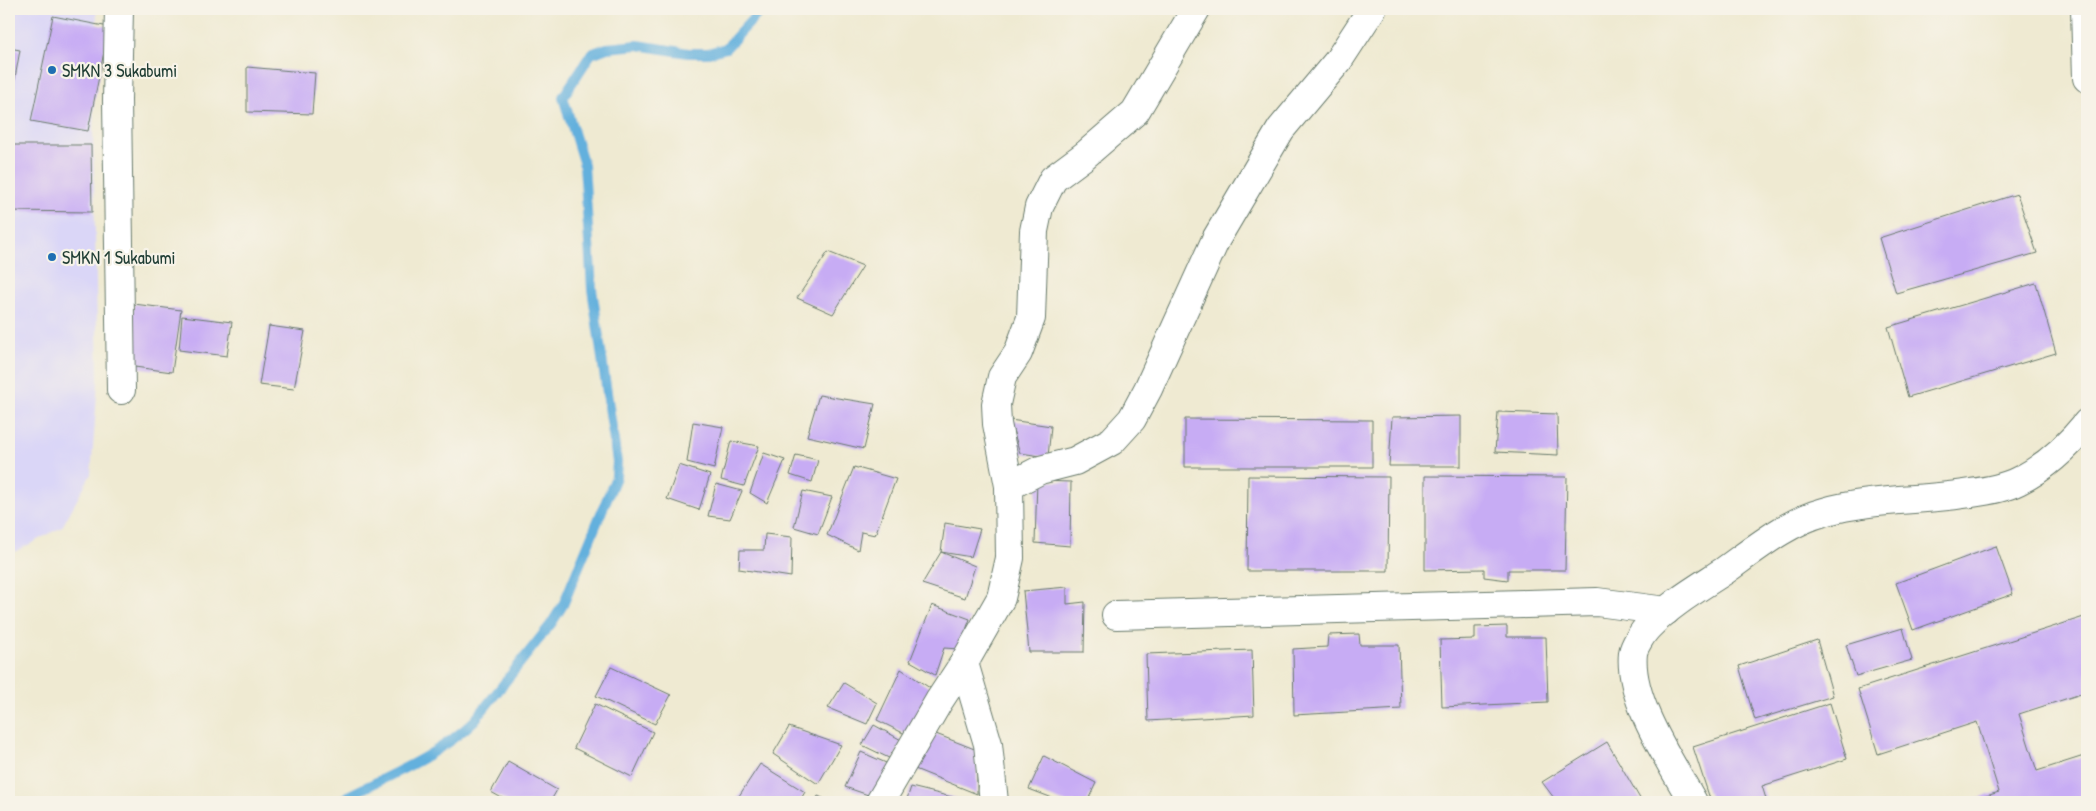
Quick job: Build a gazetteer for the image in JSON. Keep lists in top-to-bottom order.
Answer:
{
  "places": ["SMKN 3 Sukabumi", "SMKN 1 Sukabumi"]
}
